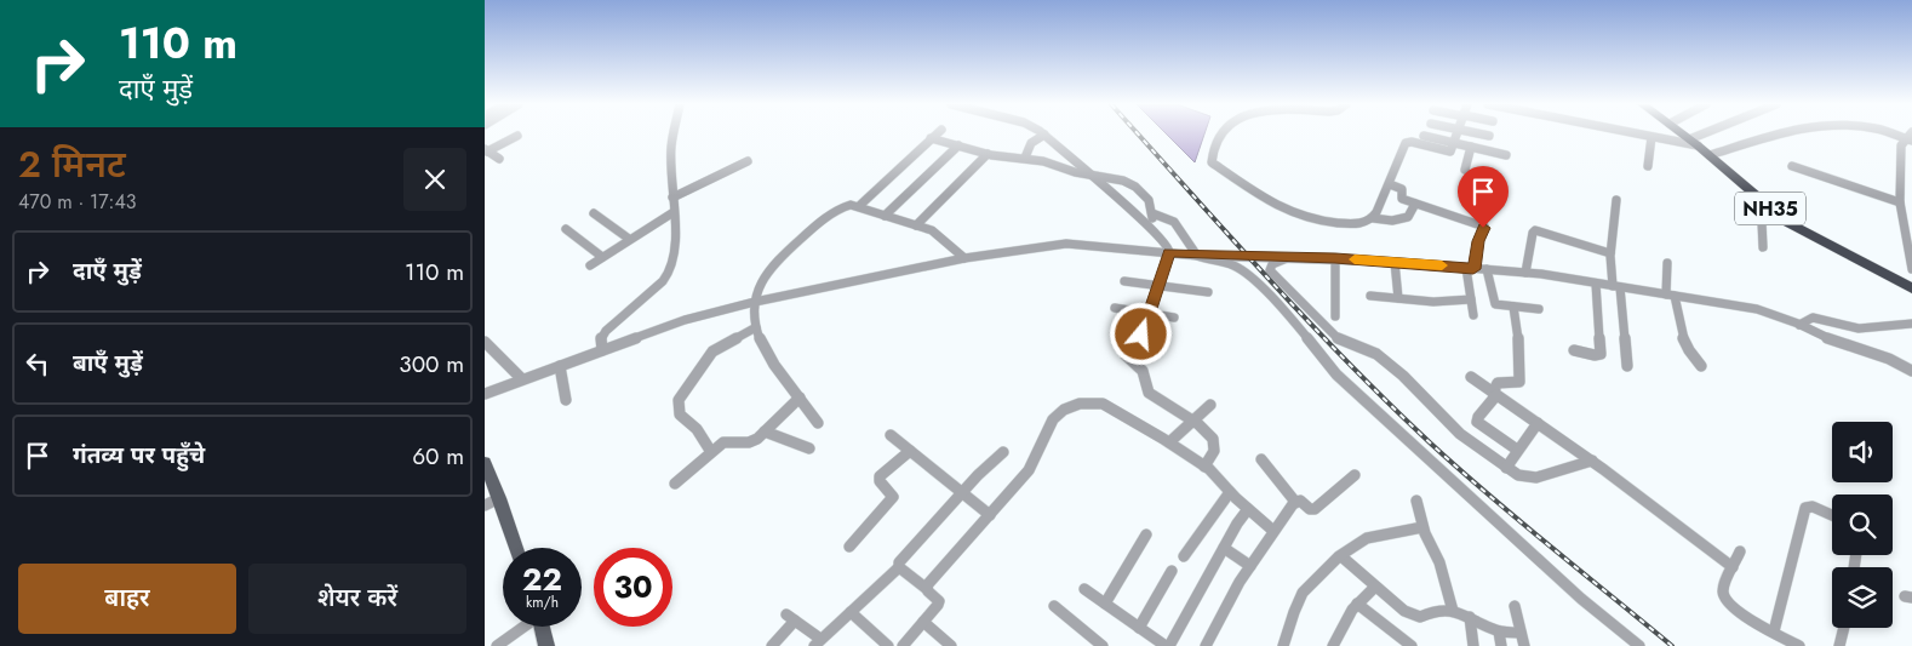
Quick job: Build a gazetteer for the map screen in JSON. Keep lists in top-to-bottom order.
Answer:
{
  "streets": {
    "highway": ["NH35"]
  },
  "page": {
    "turn": ["110 m", "दाएँ मुड़ें"],
    "heading": ["2 मिनट", "470 m · 17:43"],
    "list": [
      {
        "name": "दाएँ मुड़ें",
        "value": "110 m"
      },
      {
        "name": "बाएँ मुड़ें",
        "value": "300 m"
      },
      {
        "name": "गंतव्य पर पहुँचे",
        "value": "60 m"
      }
    ],
    "speed": "22 km/h",
    "limit": "30",
    "buttons": ["बाहर", "शेयर करें"]
  }
}
